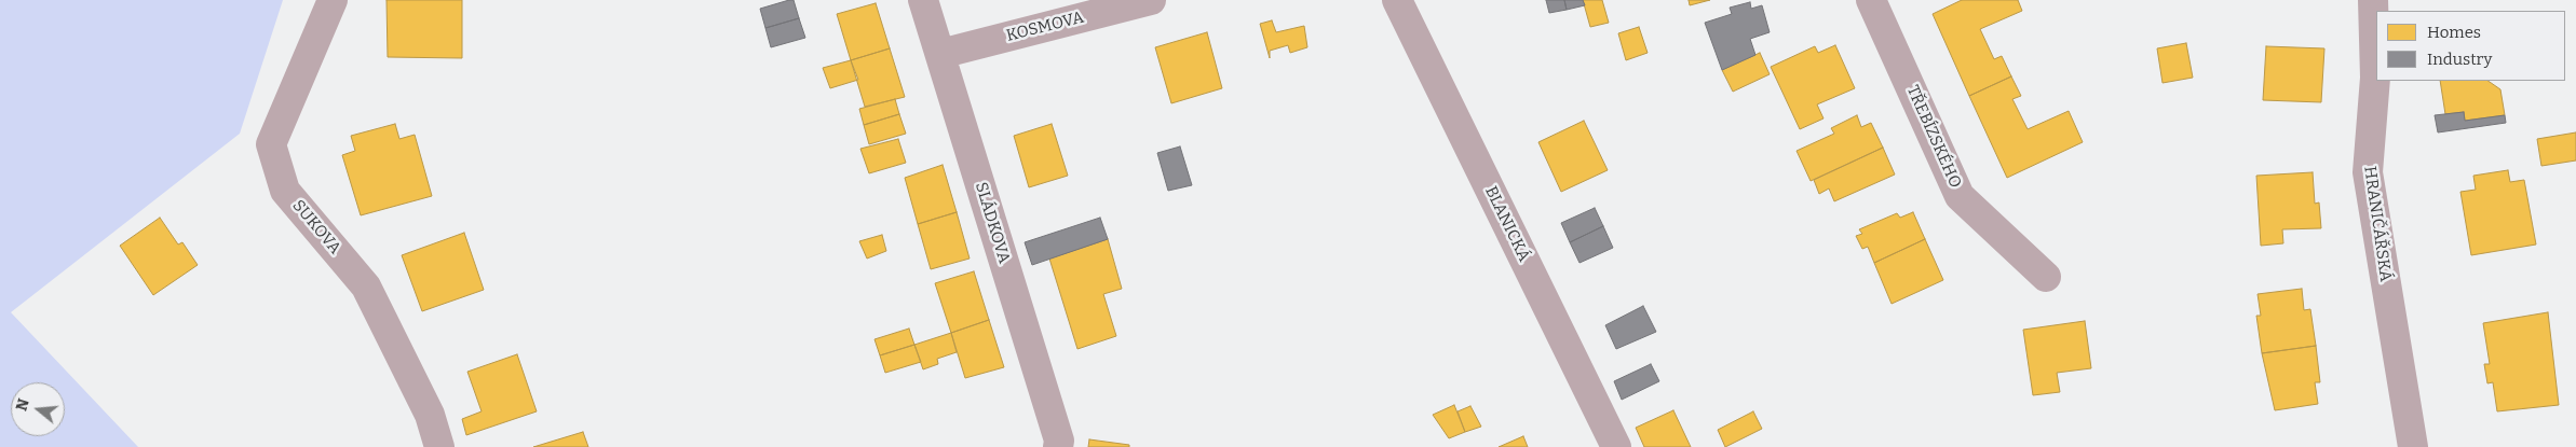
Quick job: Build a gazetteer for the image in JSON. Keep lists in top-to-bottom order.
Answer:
{
  "streets": {
    "street": [
      "KOSMOVA",
      "TŘEBÍZSKÉHO",
      "SLÁDKOVA",
      "BLANICKÁ",
      "HRANIČÁŘSKÁ",
      "SUKOVA"
    ]
  },
  "crossings": [
    ["KOSMOVA", "SLÁDKOVA"]
  ],
  "legend": ["Homes", "Industry"],
  "north": "left"
}
